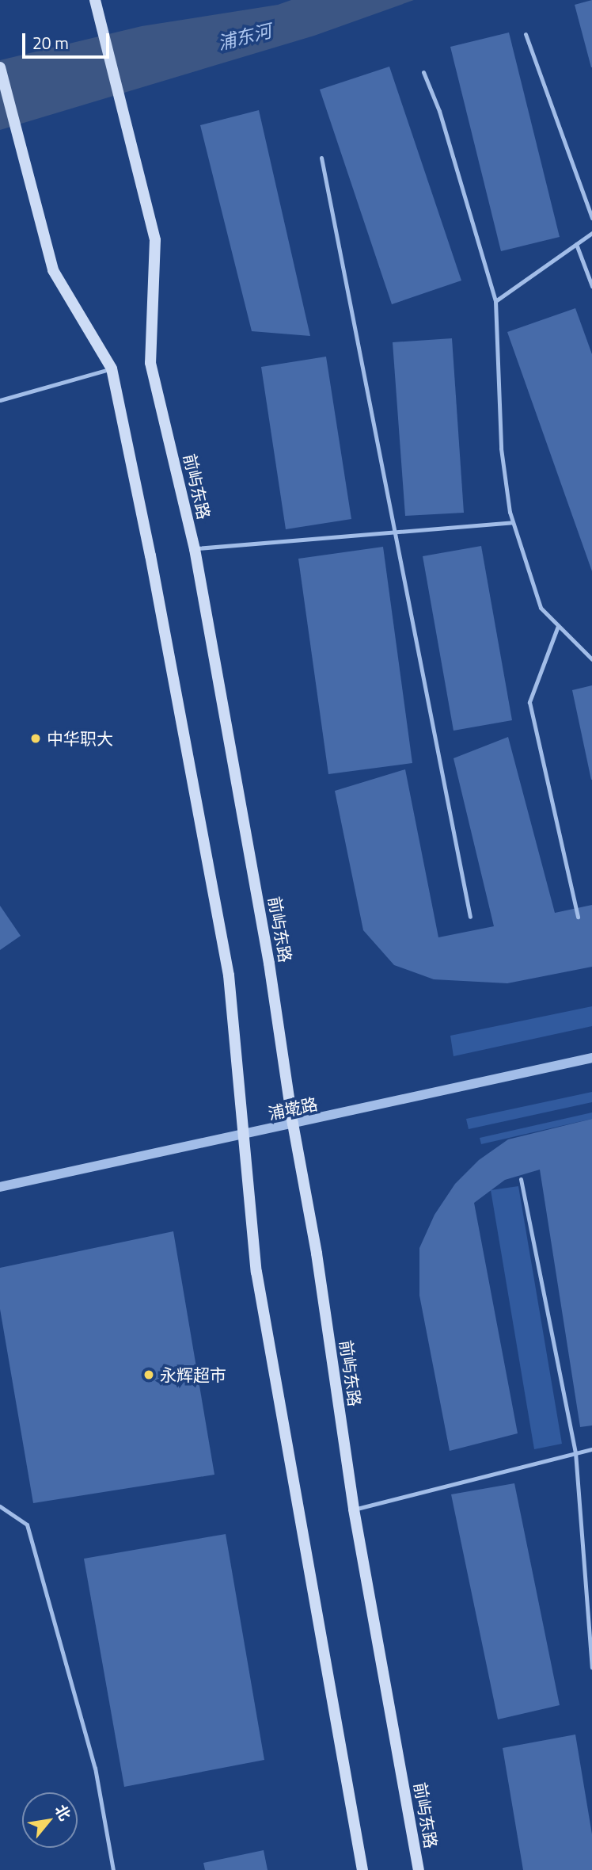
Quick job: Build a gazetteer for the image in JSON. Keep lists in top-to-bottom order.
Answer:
{
  "streets": {
    "main road": ["前屿东路"],
    "street": ["浦墘路"]
  },
  "crossings": [
    ["前屿东路", "浦墘路"]
  ],
  "water": ["浦东河"],
  "places": ["中华职大", "永辉超市"],
  "scale_bar": "20 m",
  "north": "top right"
}
